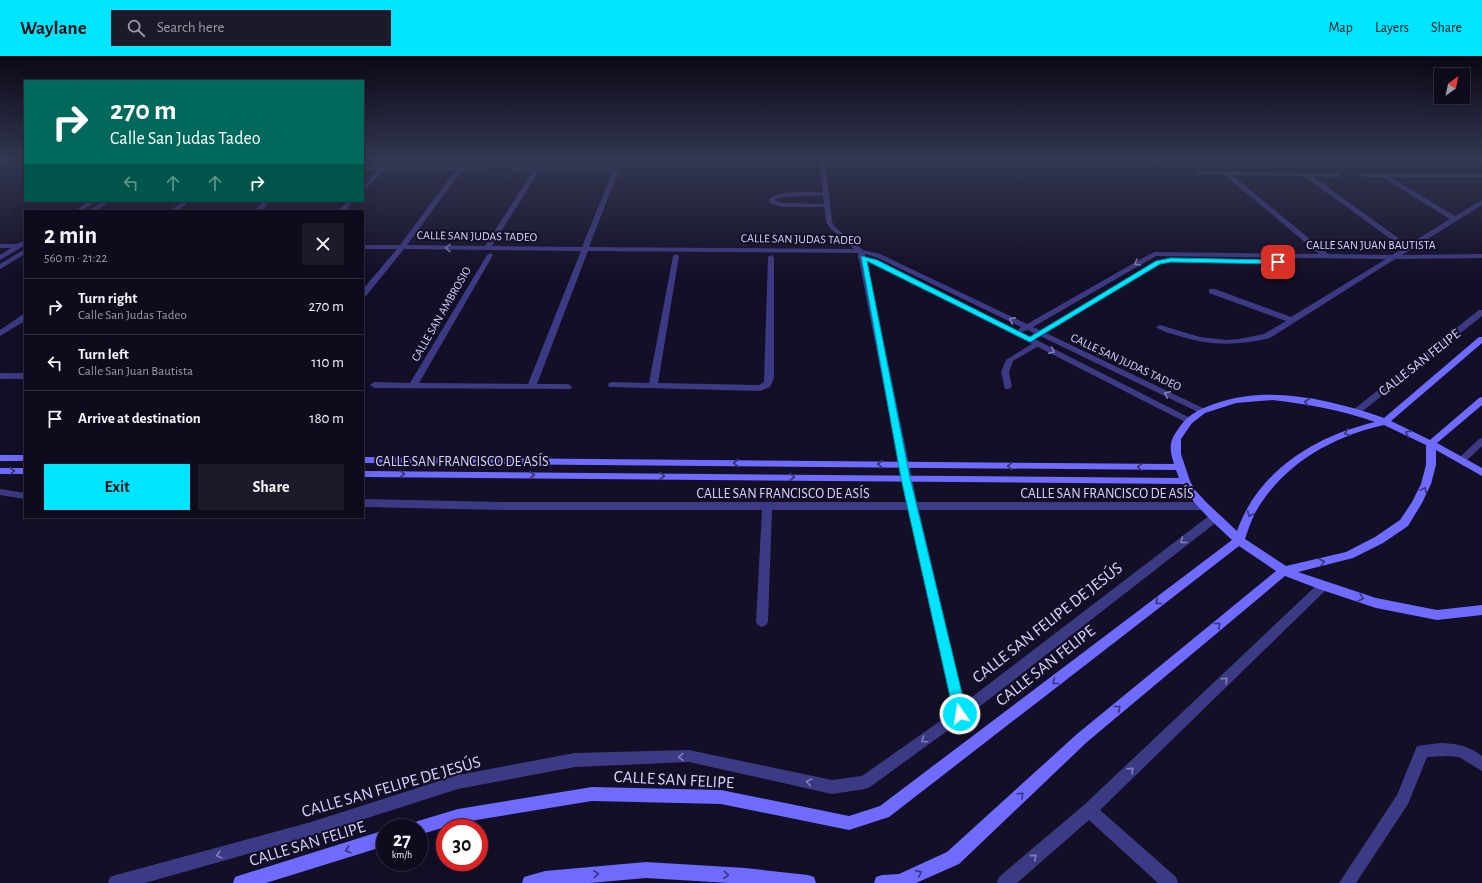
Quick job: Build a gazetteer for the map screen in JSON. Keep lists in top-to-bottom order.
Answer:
{
  "streets": {
    "main road": ["CALLE SAN FELIPE", "CALLE SAN FRANCISCO DE ASÍS"],
    "street": [
      "CALLE SAN JUDAS TADEO",
      "CALLE SAN JUAN BAUTISTA",
      "CALLE SAN AMBROSIO",
      "CALLE SAN FELIPE DE JESÚS"
    ]
  },
  "crossings": [
    ["CALLE SAN JUDAS TADEO", "CALLE SAN JUAN BAUTISTA"],
    ["CALLE SAN JUDAS TADEO", "CALLE SAN AMBROSIO"]
  ],
  "one_way": ["CALLE SAN FELIPE", "CALLE SAN FELIPE DE JESÚS"],
  "north": "top right",
  "page": {
    "header": "Waylane",
    "search": "Search here",
    "nav": ["Map", "Layers", "Share"],
    "turn": ["270 m", "Calle San Judas Tadeo"],
    "heading": ["2 min", "560 m · 21:22"],
    "list": [
      {
        "name": "Turn right",
        "note": "Calle San Judas Tadeo",
        "value": "270 m"
      },
      {
        "name": "Turn left",
        "note": "Calle San Juan Bautista",
        "value": "110 m"
      },
      {
        "name": "Arrive at destination",
        "value": "180 m"
      }
    ],
    "buttons": ["Exit", "Share"],
    "speed": "27 km/h",
    "limit": "30"
  }
}
